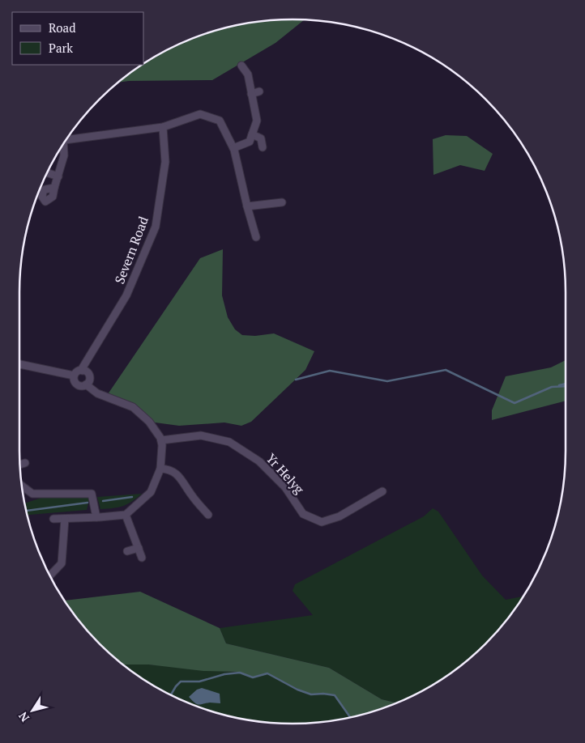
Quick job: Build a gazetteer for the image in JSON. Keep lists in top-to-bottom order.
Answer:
{
  "streets": {
    "street": ["Severn Road", "Yr Helyg"]
  },
  "legend": ["Road", "Park"],
  "north": "bottom left"
}
